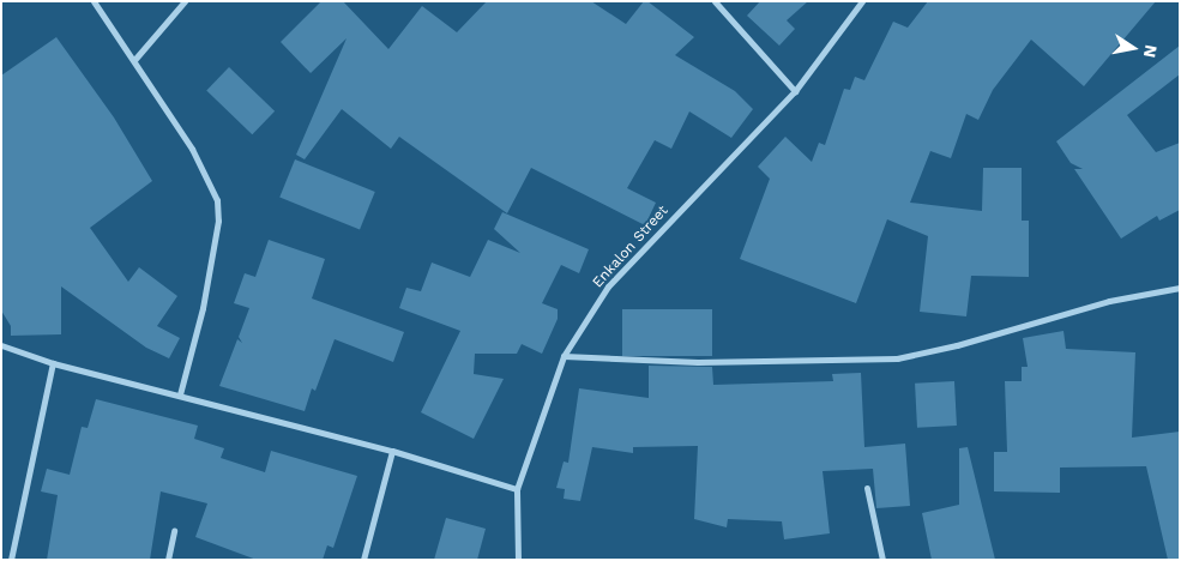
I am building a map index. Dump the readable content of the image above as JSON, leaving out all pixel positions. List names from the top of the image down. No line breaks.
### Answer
{"streets":{"street":["Enkalon Street"]},"north":"right"}
